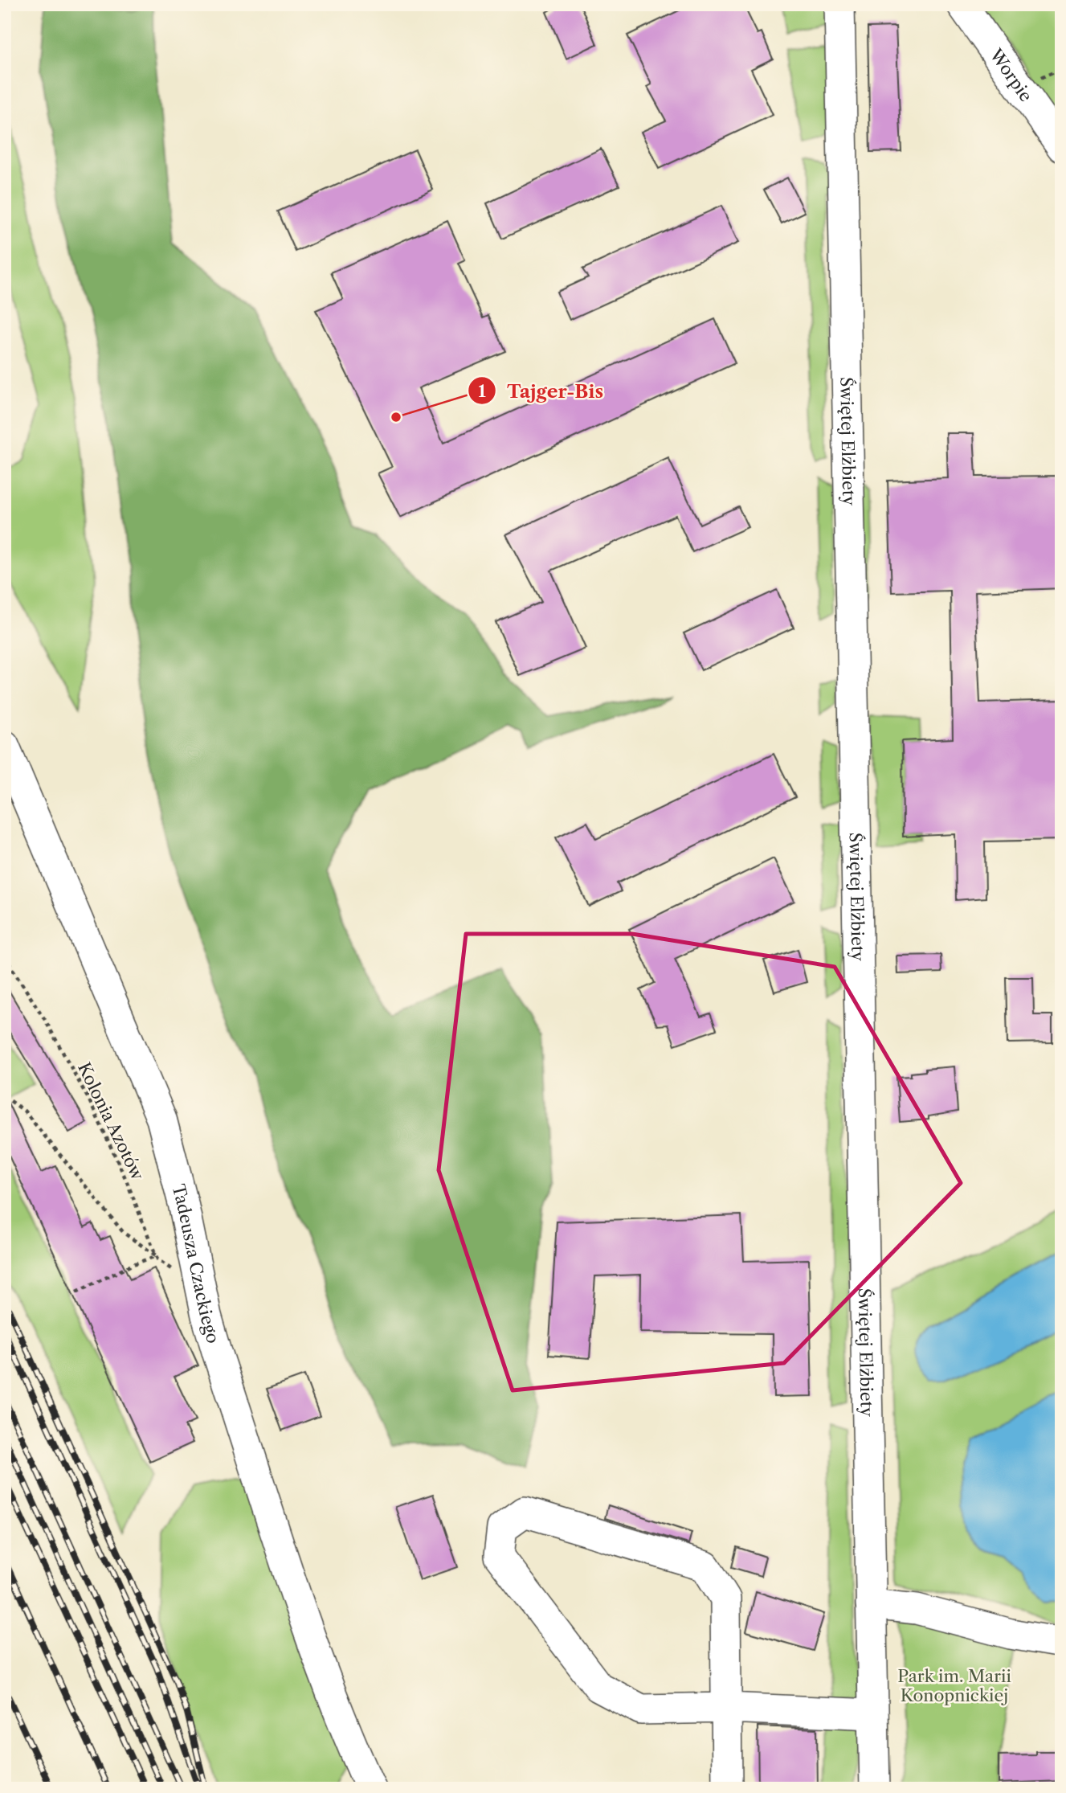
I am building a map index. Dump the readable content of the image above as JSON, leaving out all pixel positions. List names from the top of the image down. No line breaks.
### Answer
{"streets":{"street":["Worpie","Świętej Elżbiety","Tadeusza Czackiego"],"path":["Kolonia Azotów"]},"crossings":[["Kolonia Azotów","Tadeusza Czackiego"]],"parks":["Park im. Marii Konopnickiej"],"places":["Tajger-Bis"]}
